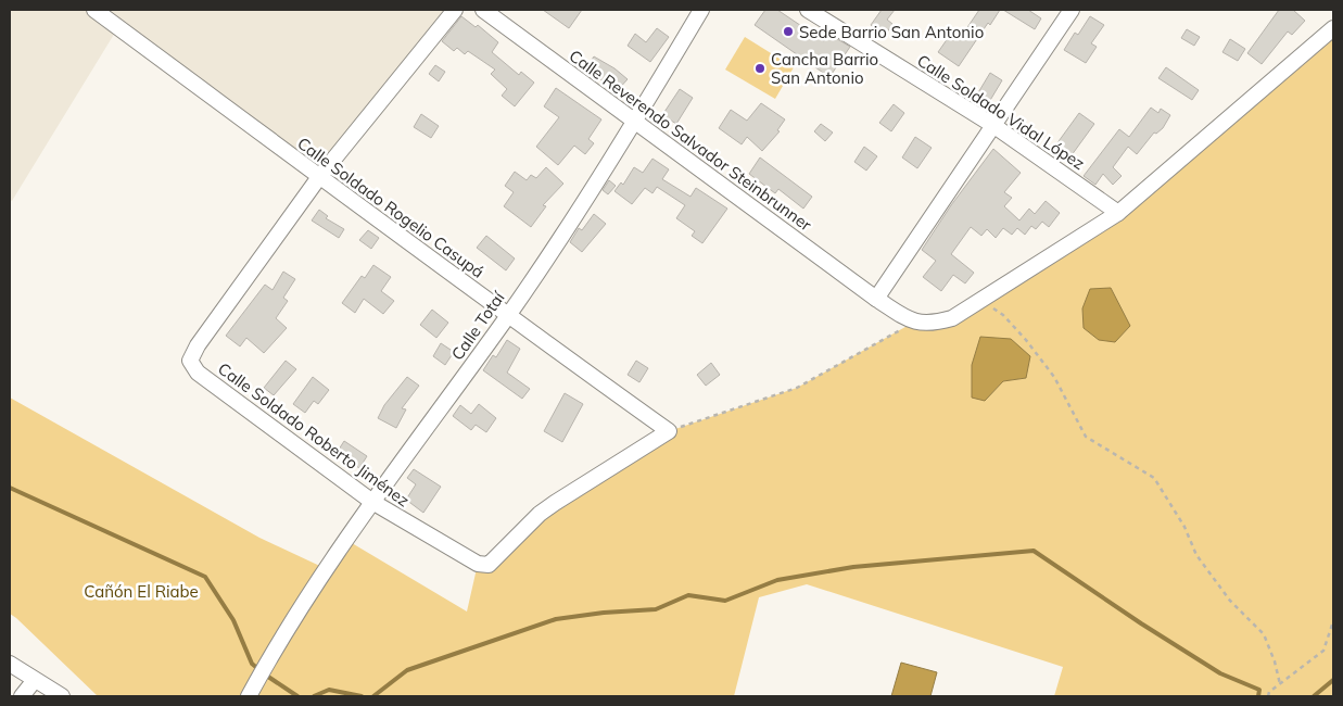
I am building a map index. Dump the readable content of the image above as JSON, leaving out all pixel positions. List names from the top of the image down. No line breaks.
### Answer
{"streets":{"street":["Calle Soldado Vidal López","Calle Reverendo Salvador Steinbrunner","Calle Soldado Rogelio Casupá","Calle Totaí","Calle Soldado Roberto Jiménez"]},"crossings":[["Calle Reverendo Salvador Steinbrunner","Calle Totaí"],["Calle Soldado Rogelio Casupá","Calle Totaí"],["Calle Soldado Rogelio Casupá","Calle Soldado Roberto Jiménez"],["Calle Totaí","Calle Soldado Roberto Jiménez"]],"parks":["Cañón El Riabe"],"places":["Sede Barrio San Antonio","Cancha Barrio San Antonio"]}
